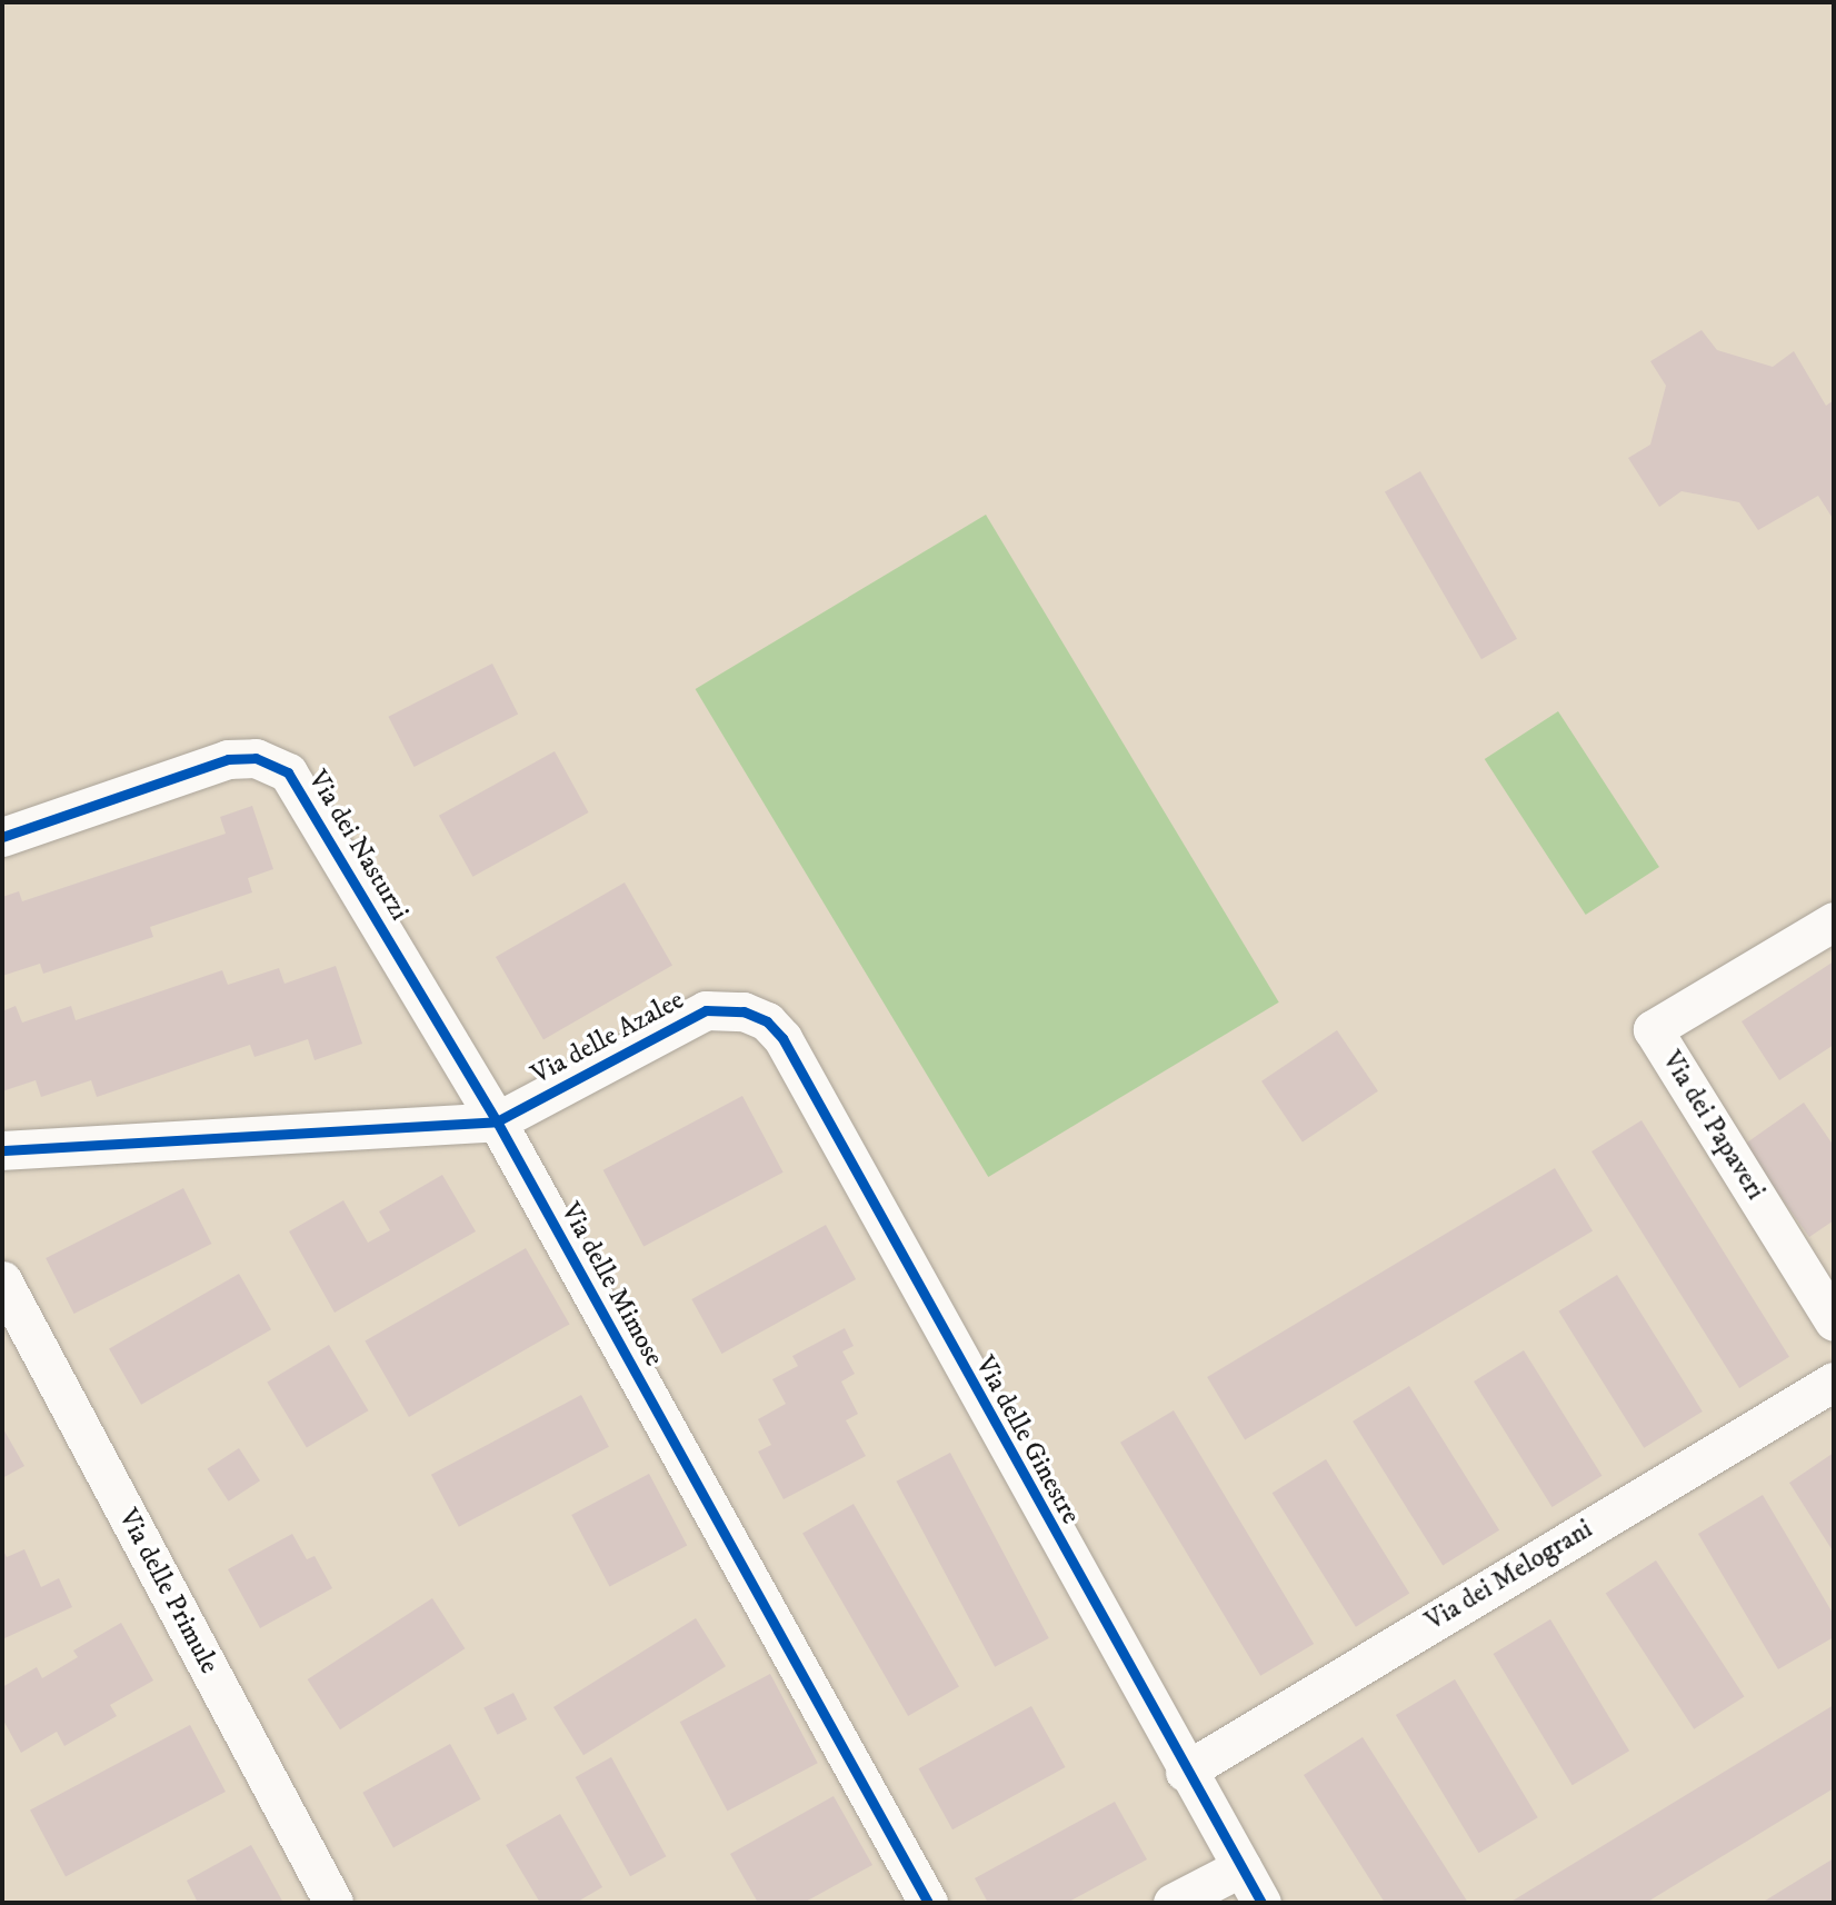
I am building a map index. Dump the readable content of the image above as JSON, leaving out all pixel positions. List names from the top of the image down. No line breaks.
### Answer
{"streets":{"street":["Via dei Nasturzi","Via delle Azalee","Via dei Papaveri","Via delle Mimose","Via delle Ginestre","Via dei Melograni","Via delle Primule"]},"crossings":[["Via dei Nasturzi","Via delle Azalee"],["Via dei Nasturzi","Via delle Mimose"],["Via delle Azalee","Via delle Mimose"],["Via delle Azalee","Via delle Ginestre"],["Via delle Ginestre","Via dei Melograni"]]}
